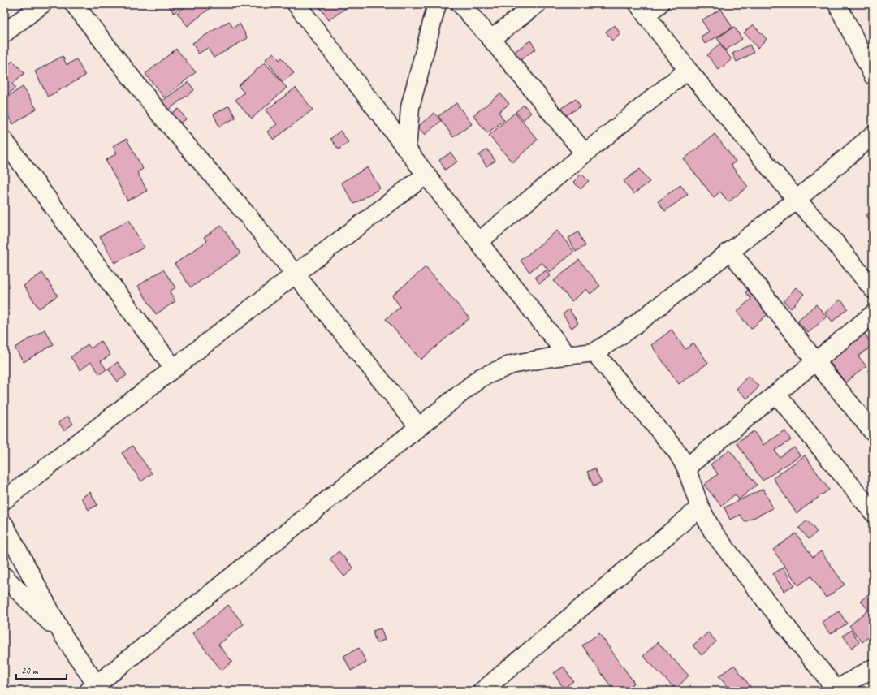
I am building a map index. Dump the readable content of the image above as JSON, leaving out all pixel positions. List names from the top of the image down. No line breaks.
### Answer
{"scale_bar":"20 m"}
